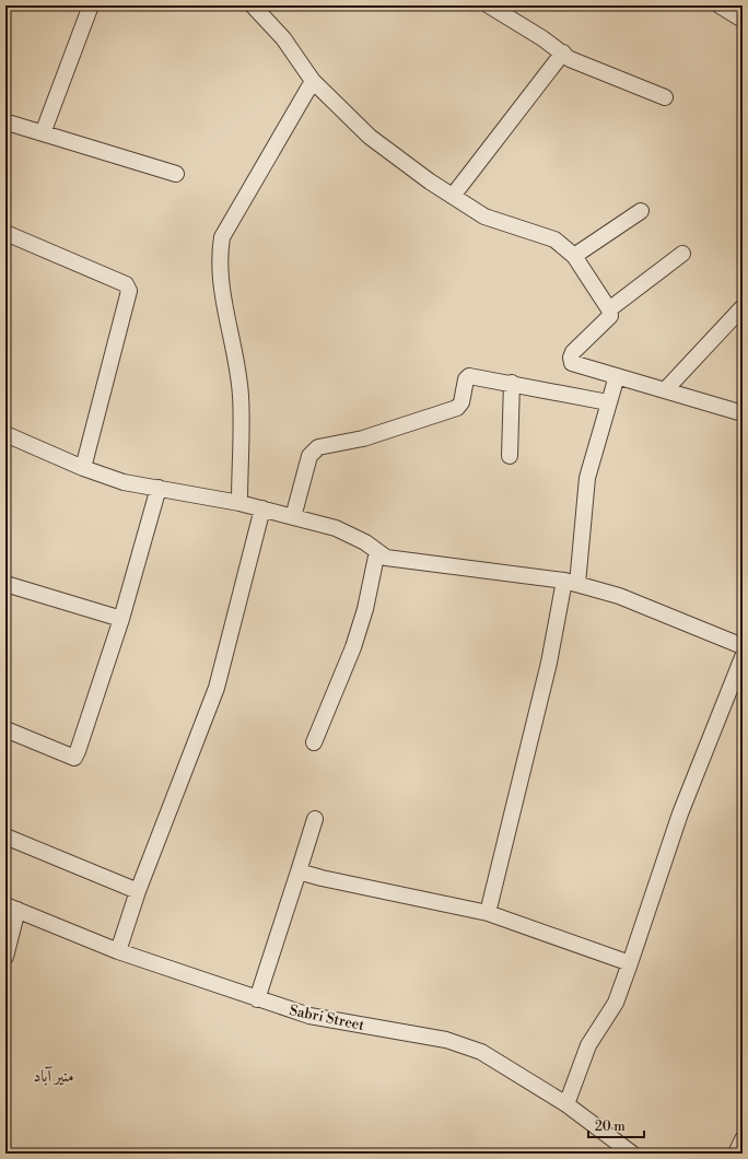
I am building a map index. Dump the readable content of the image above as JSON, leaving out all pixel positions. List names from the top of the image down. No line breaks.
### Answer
{"streets":{"street":["Sabri Street"]},"districts":["منیر آباد"],"scale_bar":"20 m"}
